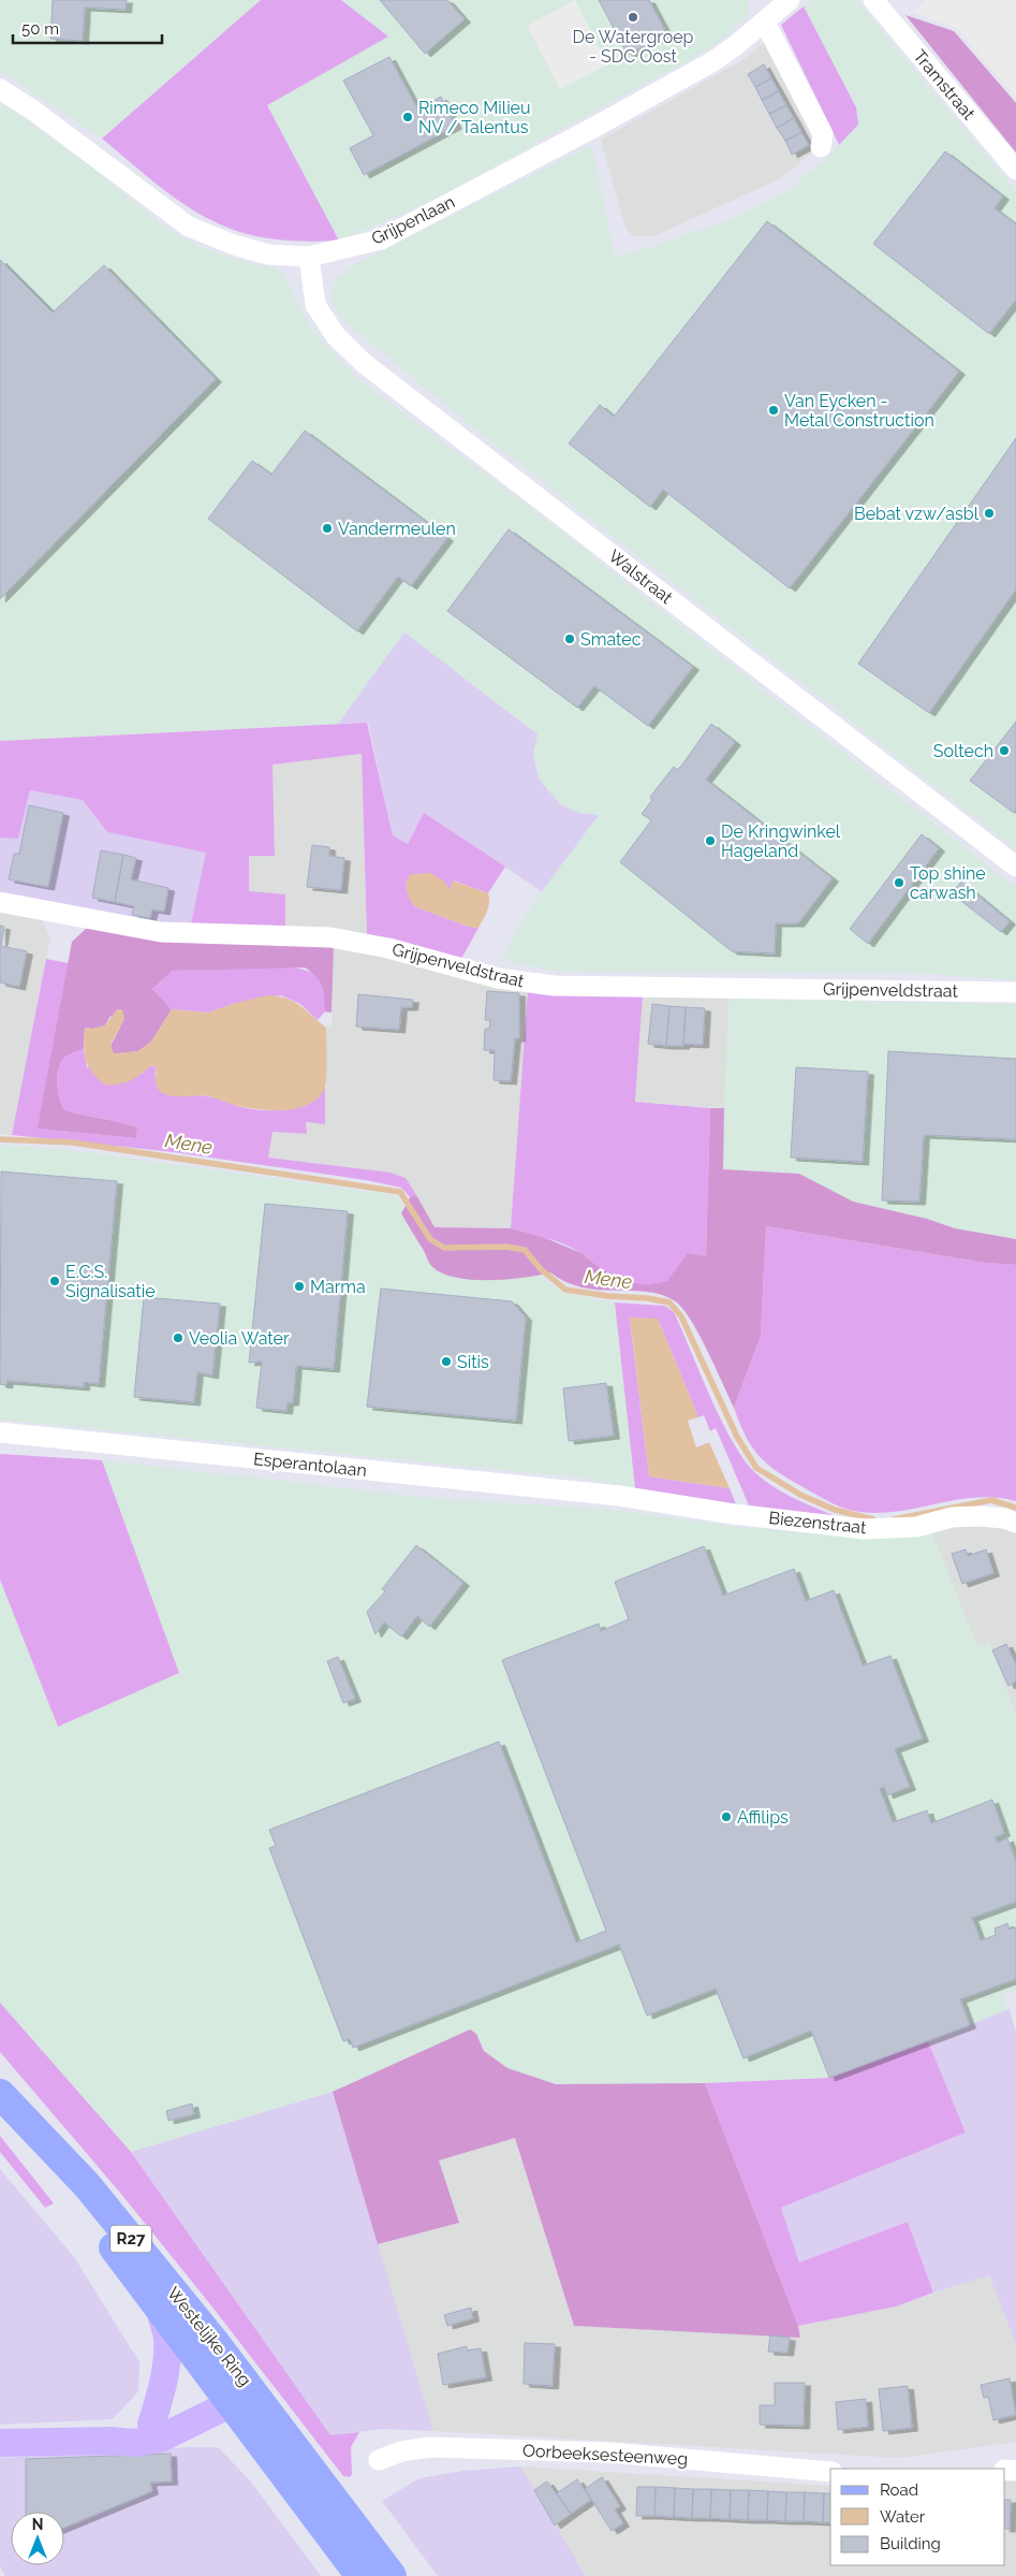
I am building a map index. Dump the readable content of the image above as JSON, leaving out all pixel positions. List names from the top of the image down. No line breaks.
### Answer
{"streets":{"main road":["R27","Westelijke Ring"],"street":["Tramstraat","Grijpenlaan","Walstraat","Grijpenveldstraat","Esperantolaan","Biezenstraat","Oorbeeksesteenweg"]},"crossings":[["Grijpenlaan","Walstraat"],["Esperantolaan","Biezenstraat"]],"water":["Mene"],"places":["De Watergroep - SDC Oost","Rimeco Milieu NV / Talentus","Van Eycken - Metal Construction","Bebat vzw/asbl","Vandermeulen","Smatec","Soltech","De Kringwinkel Hageland","Top shine carwash","E.C.S. Signalisatie","Marma","Veolia Water","Sitis","Affilips"],"legend":["Road","Water","Building"],"scale_bar":"50 m","north":"top"}
